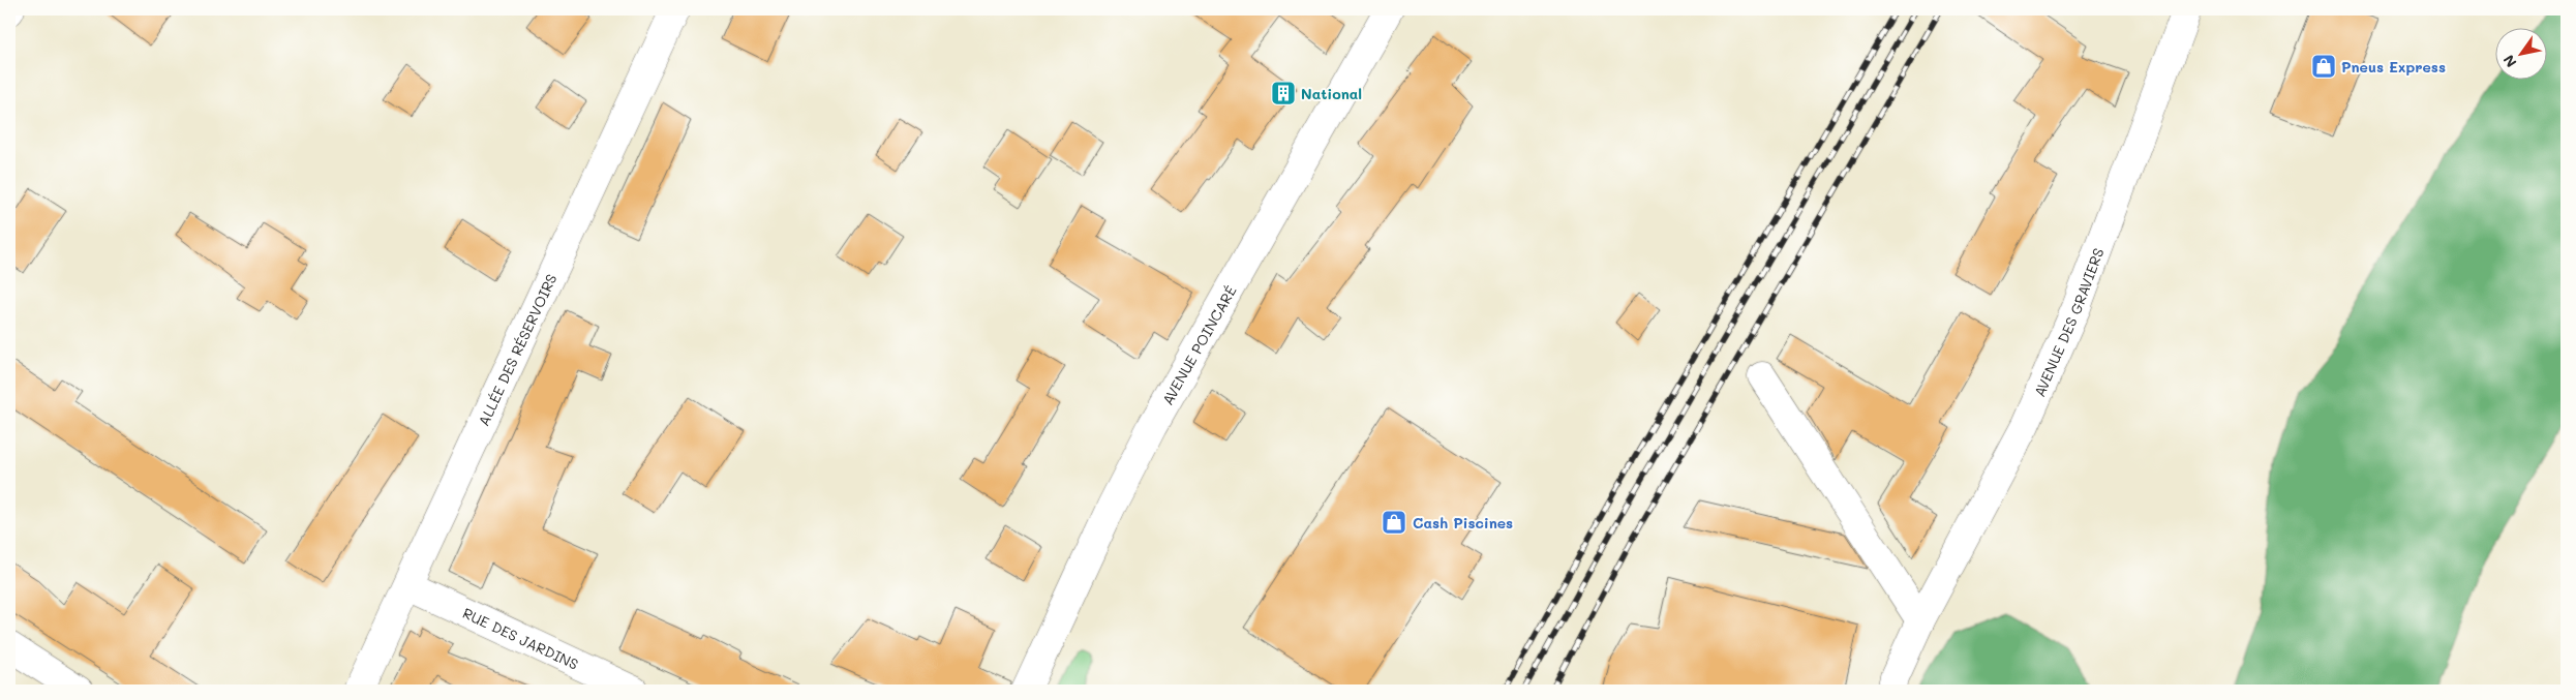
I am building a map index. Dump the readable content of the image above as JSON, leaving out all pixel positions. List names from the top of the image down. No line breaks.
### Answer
{"streets":{"street":["AVENUE DES GRAVIERS","AVENUE POINCARÉ","ALLÉE DES RÉSERVOIRS","RUE DES JARDINS"]},"crossings":[["ALLÉE DES RÉSERVOIRS","RUE DES JARDINS"]],"places":{"shop":["Pneus Express","Cash Piscines"],"building":["National"]},"north":"bottom left"}
